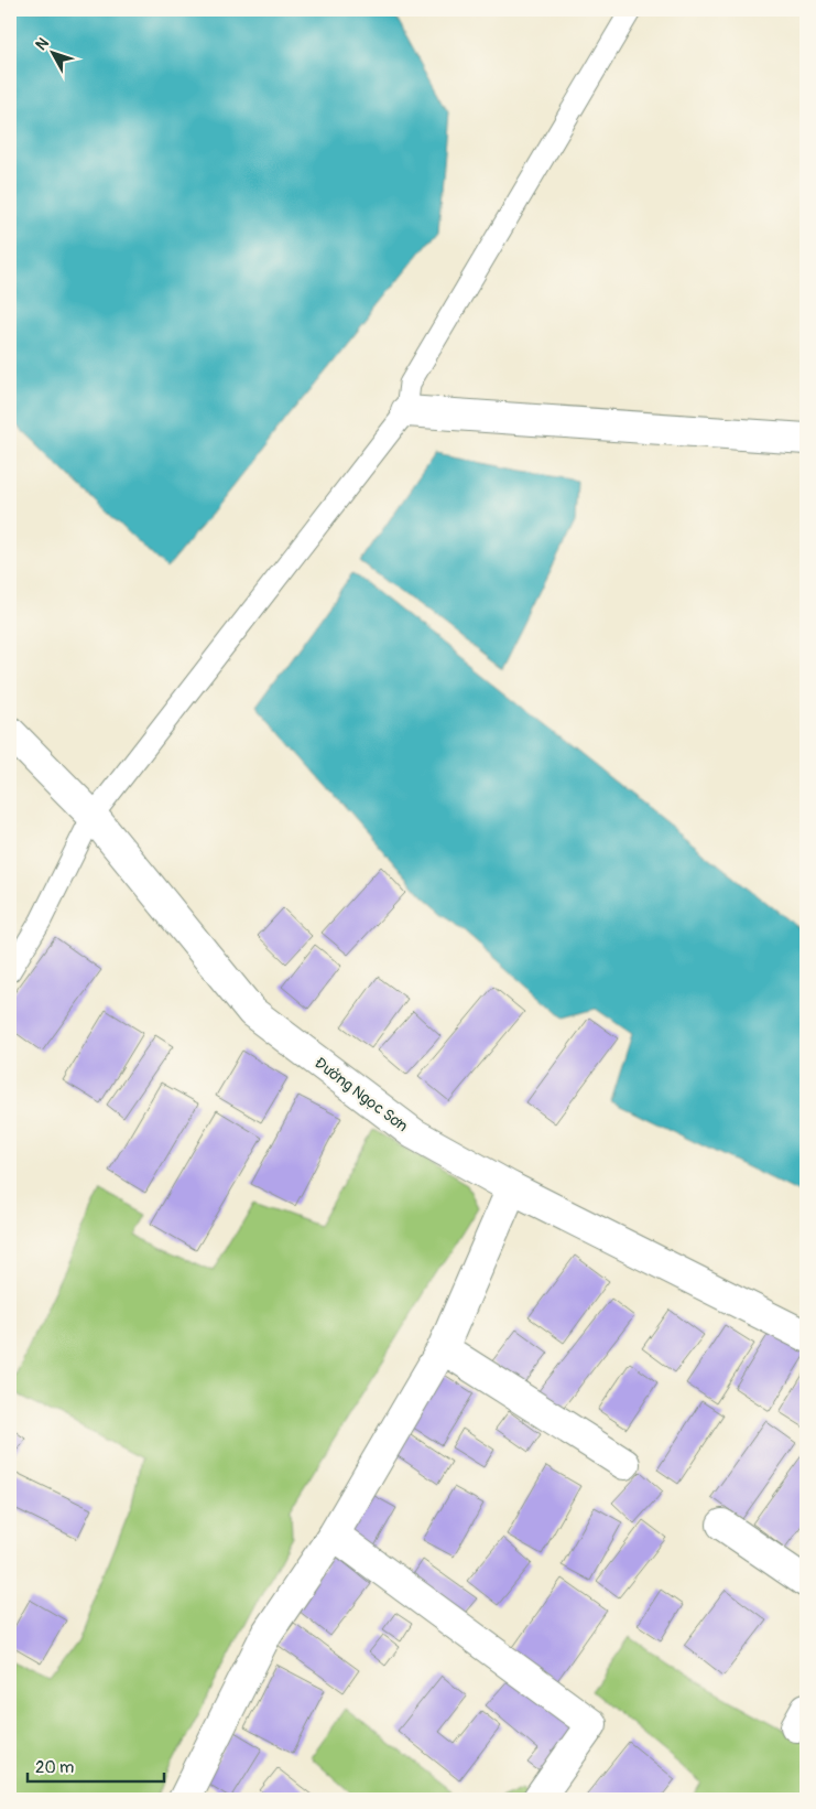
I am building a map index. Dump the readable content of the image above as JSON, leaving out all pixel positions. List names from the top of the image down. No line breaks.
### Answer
{"streets":{"street":["Đường Ngọc Sơn"]},"scale_bar":"20 m","north":"top left"}
